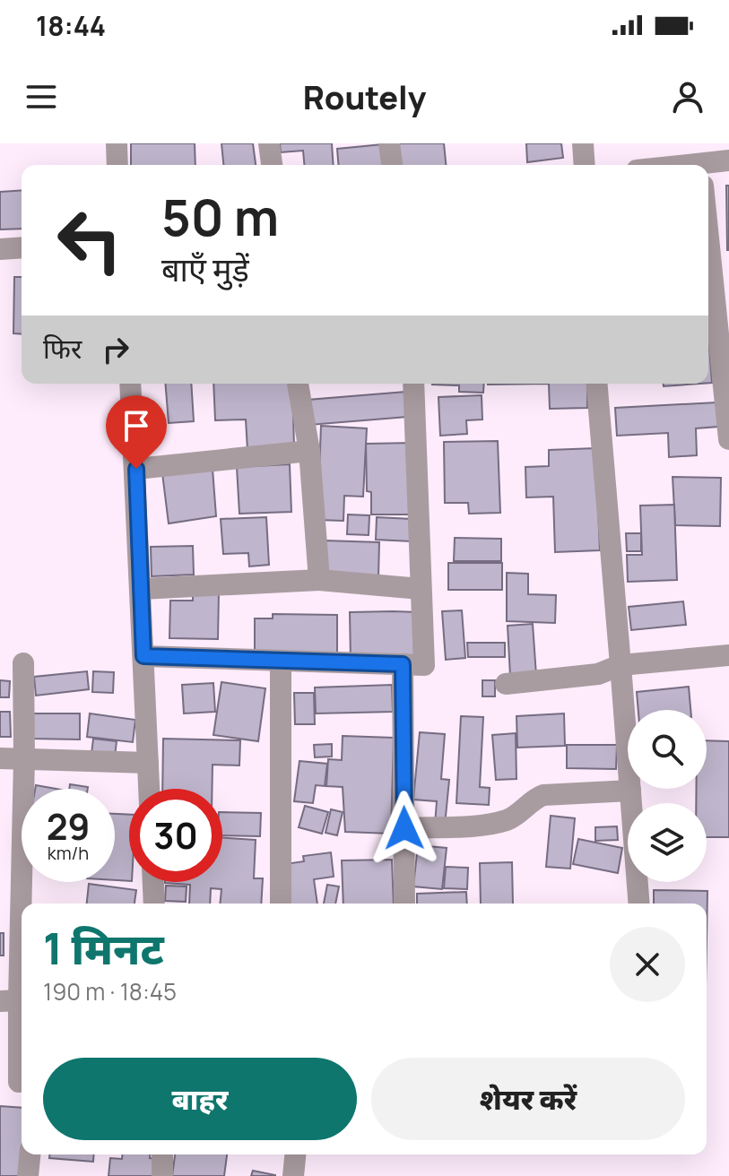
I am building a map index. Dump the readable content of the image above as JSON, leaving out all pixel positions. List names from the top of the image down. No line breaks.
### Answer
{"page":{"status":"18:44","header":"Routely","turn":["50 m","बाएँ मुड़ें"],"then":"फिर","speed":"29 km/h","limit":"30","heading":["1 मिनट","190 m · 18:45"],"buttons":["बाहर","शेयर करें"]}}
